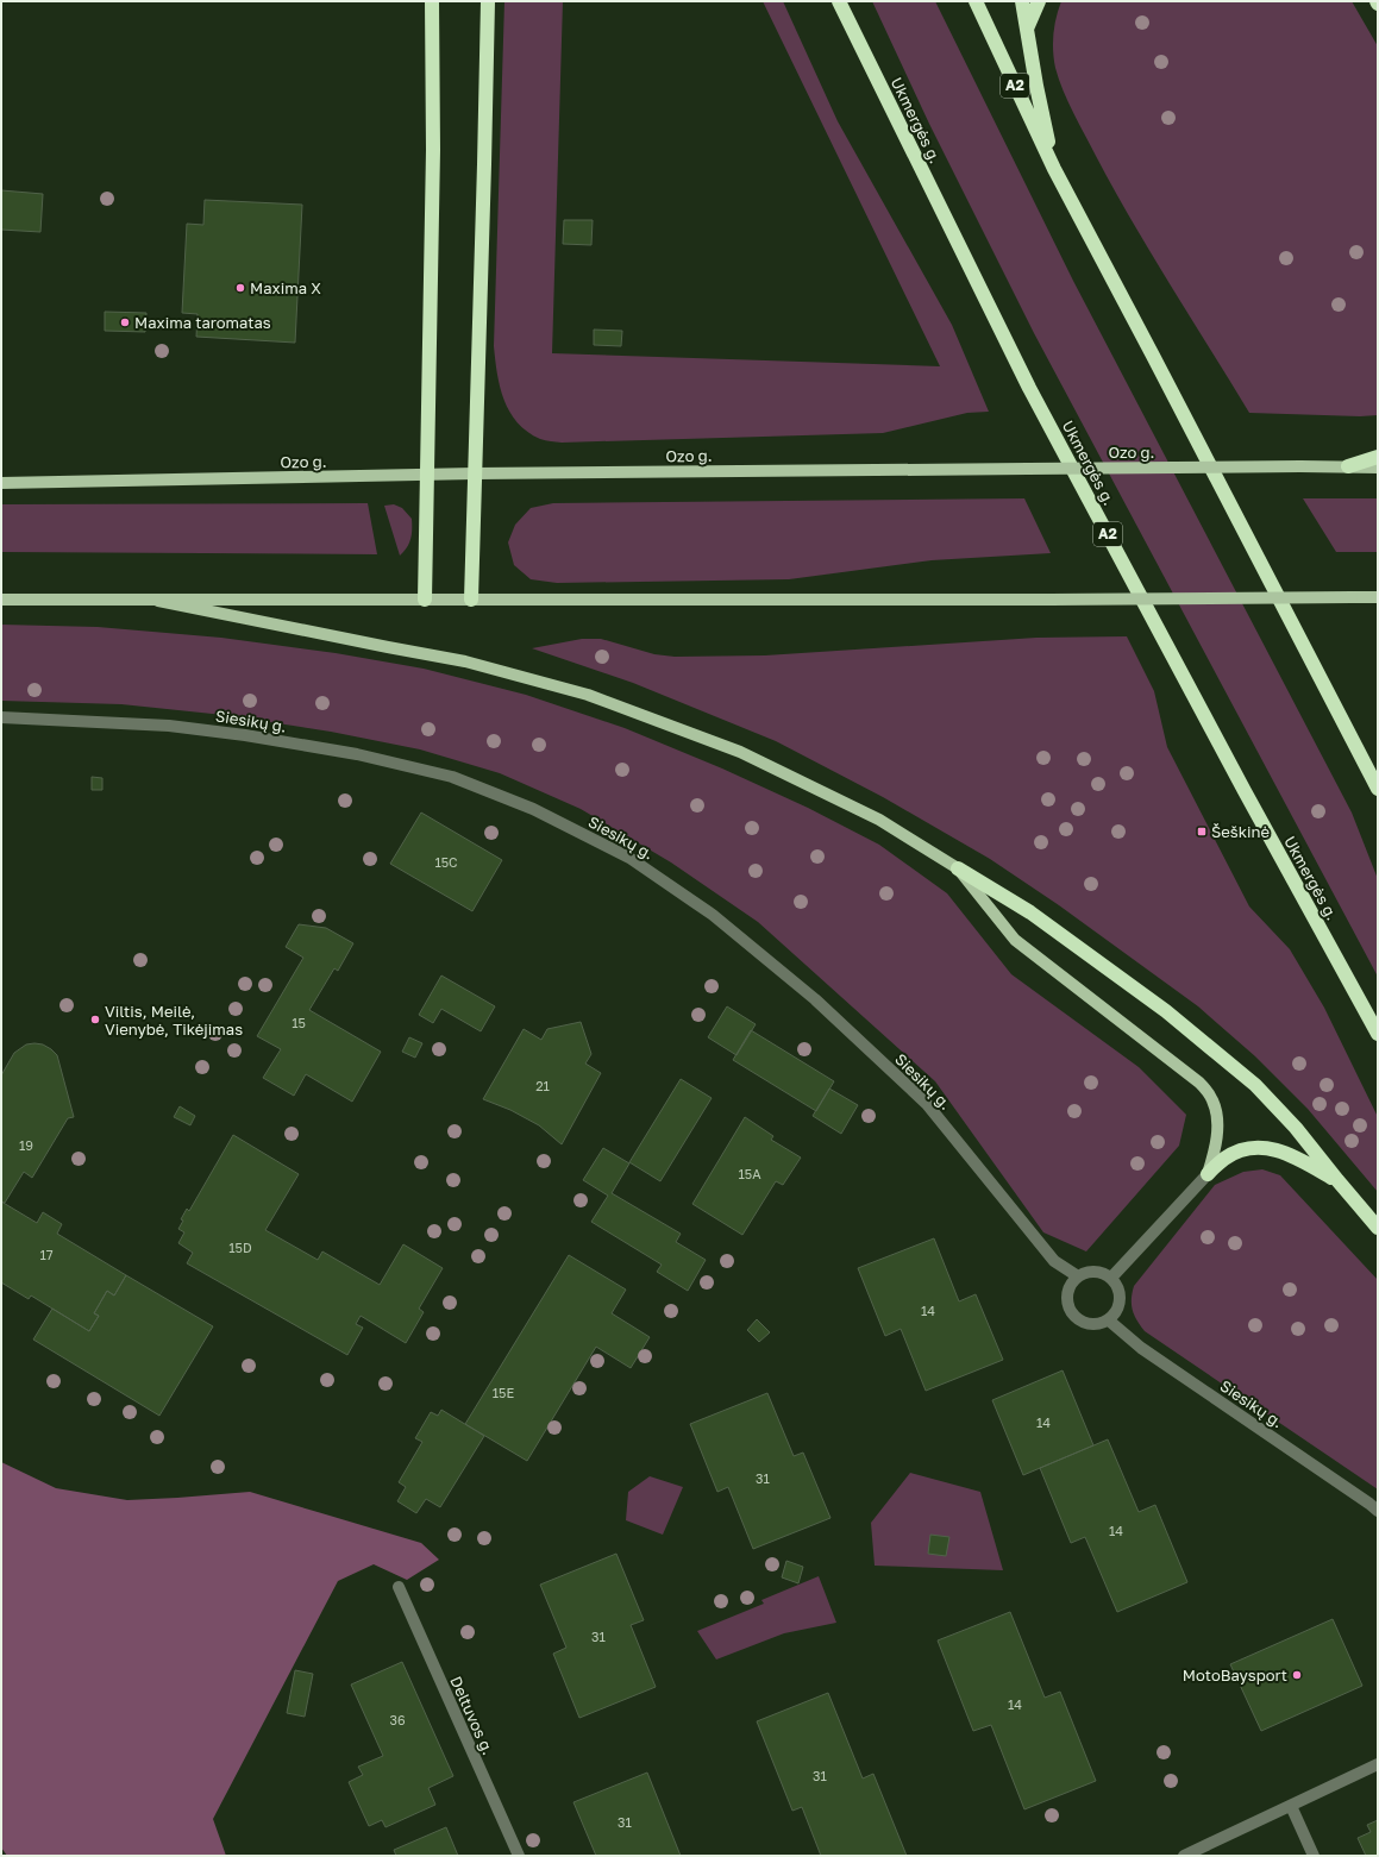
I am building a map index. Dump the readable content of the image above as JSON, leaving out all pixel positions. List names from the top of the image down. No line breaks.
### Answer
{"streets":{"highway":["A2","Ukmergės g."],"main road":["Ozo g."],"street":["Siesikų g.","Deltuvos g."]},"places":{"other":["Maxima X","Maxima taromatas","Viltis, Meilė, Vienybė, Tikėjimas","MotoBaysport"],"transit":["Šeškinė"]},"house_numbers":["15C","15","21","19","15A","15D","17","14","15E","14","31","14","31","14","36","31","31"]}
